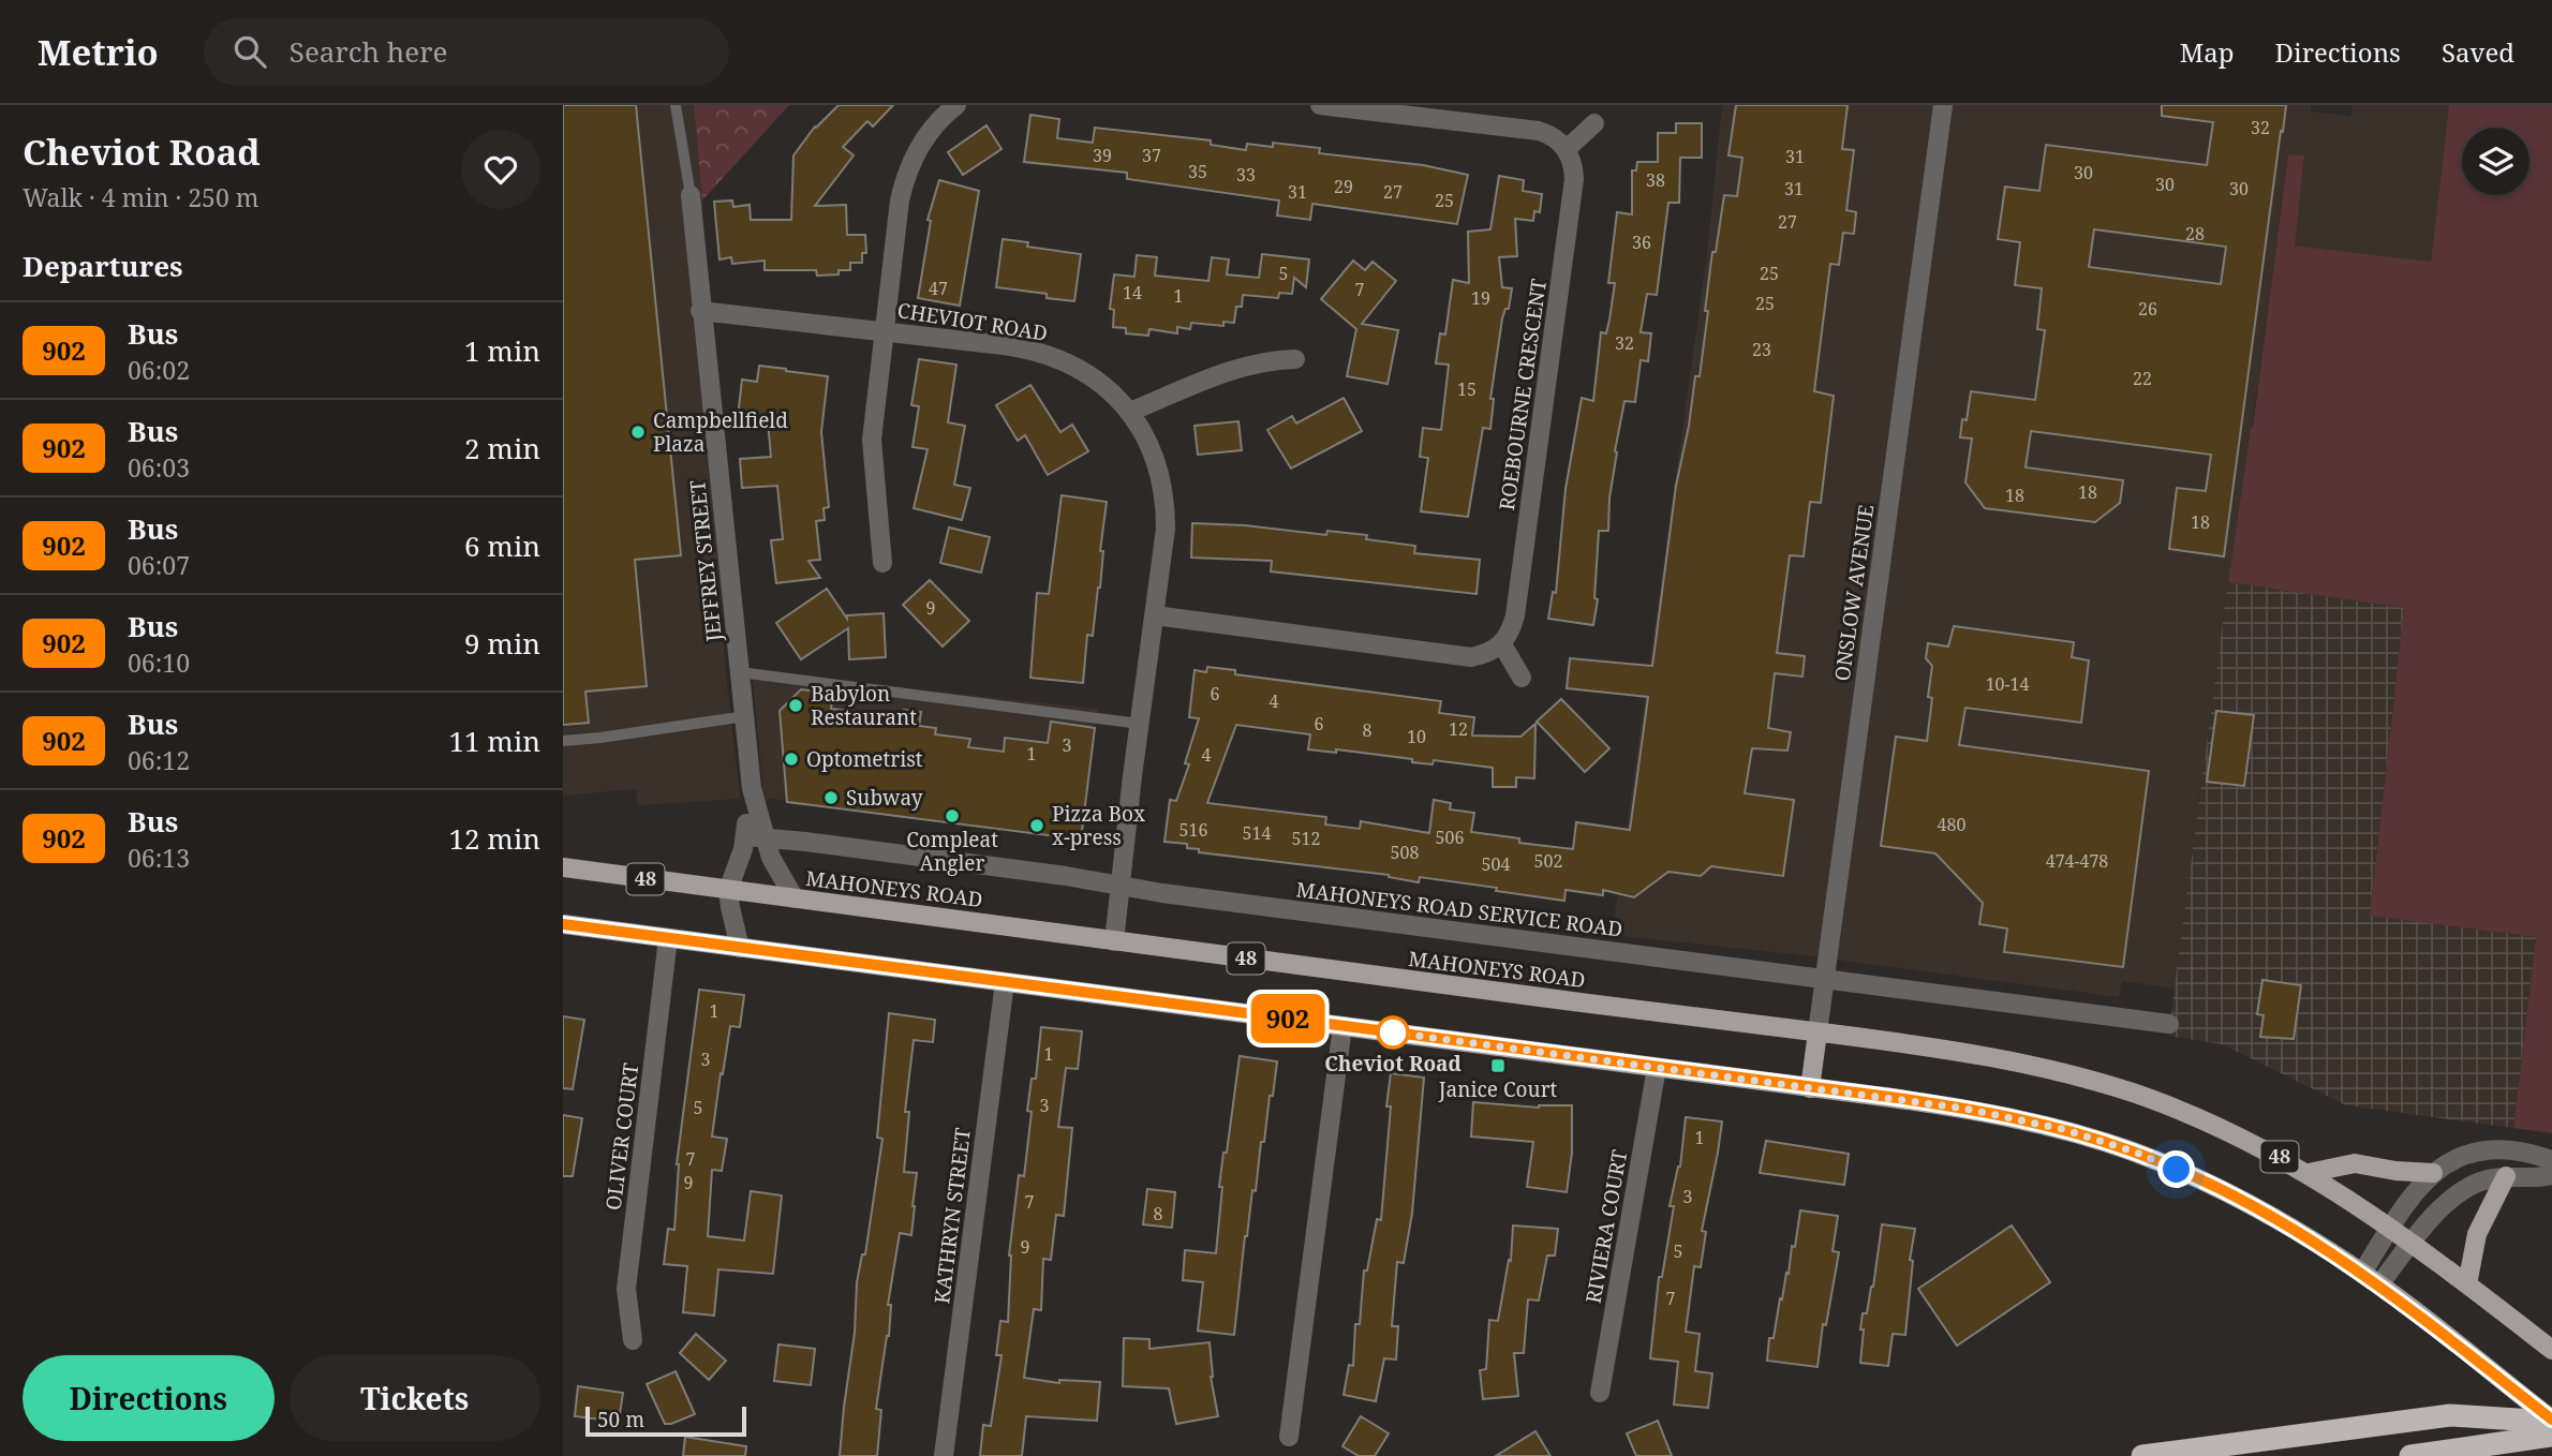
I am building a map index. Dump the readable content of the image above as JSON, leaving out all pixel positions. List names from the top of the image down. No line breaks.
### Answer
{"streets":{"main road":["ONSLOW AVENUE","48","MAHONEYS ROAD"],"street":["CHEVIOT ROAD","ROEBOURNE CRESCENT","JEFFREY STREET","MAHONEYS ROAD SERVICE ROAD","OLIVER COURT","KATHRYN STREET","RIVIERA COURT"]},"crossings":[["CHEVIOT ROAD","JEFFREY STREET"],["CHEVIOT ROAD","MAHONEYS ROAD"],["CHEVIOT ROAD","MAHONEYS ROAD SERVICE ROAD"],["JEFFREY STREET","MAHONEYS ROAD"],["JEFFREY STREET","MAHONEYS ROAD SERVICE ROAD"],["ONSLOW AVENUE","MAHONEYS ROAD"],["ONSLOW AVENUE","MAHONEYS ROAD SERVICE ROAD"]],"places":{"other":["Campbellfield Plaza","Babylon Restaurant","Optometrist","Subway","Compleat Angler","Pizza Box x-press","Cheviot Road"],"transit":["Janice Court"]},"lines":["bus line 902"],"house_numbers":["32","39","37","31","35","30","33","38","30","29","31","30","31","27","25","27","28","36","5","25","47","7","14","1","19","25","26","32","23","22","15","18","18","18","9","10-14","6","4","6","12","8","10","3","1","4","480","516","514","506","512","508","502","474-478","504","1","1","3","3","5","1","7","9","3","7","8","9","5","7"],"scale_bar":"50 m","page":{"header":"Metrio","search":"Search here","nav":["Map","Directions","Saved"],"heading":[["Cheviot Road","Walk · 4 min · 250 m"],"Departures"],"on_map":"902","list":[{"mark":"902","name":"Bus","note":"06:02","value":"1 min"},{"mark":"902","name":"Bus","note":"06:03","value":"2 min"},{"mark":"902","name":"Bus","note":"06:07","value":"6 min"},{"mark":"902","name":"Bus","note":"06:10","value":"9 min"},{"mark":"902","name":"Bus","note":"06:12","value":"11 min"},{"mark":"902","name":"Bus","note":"06:13","value":"12 min"}],"buttons":["Directions","Tickets"],"scale":"50 m"}}
